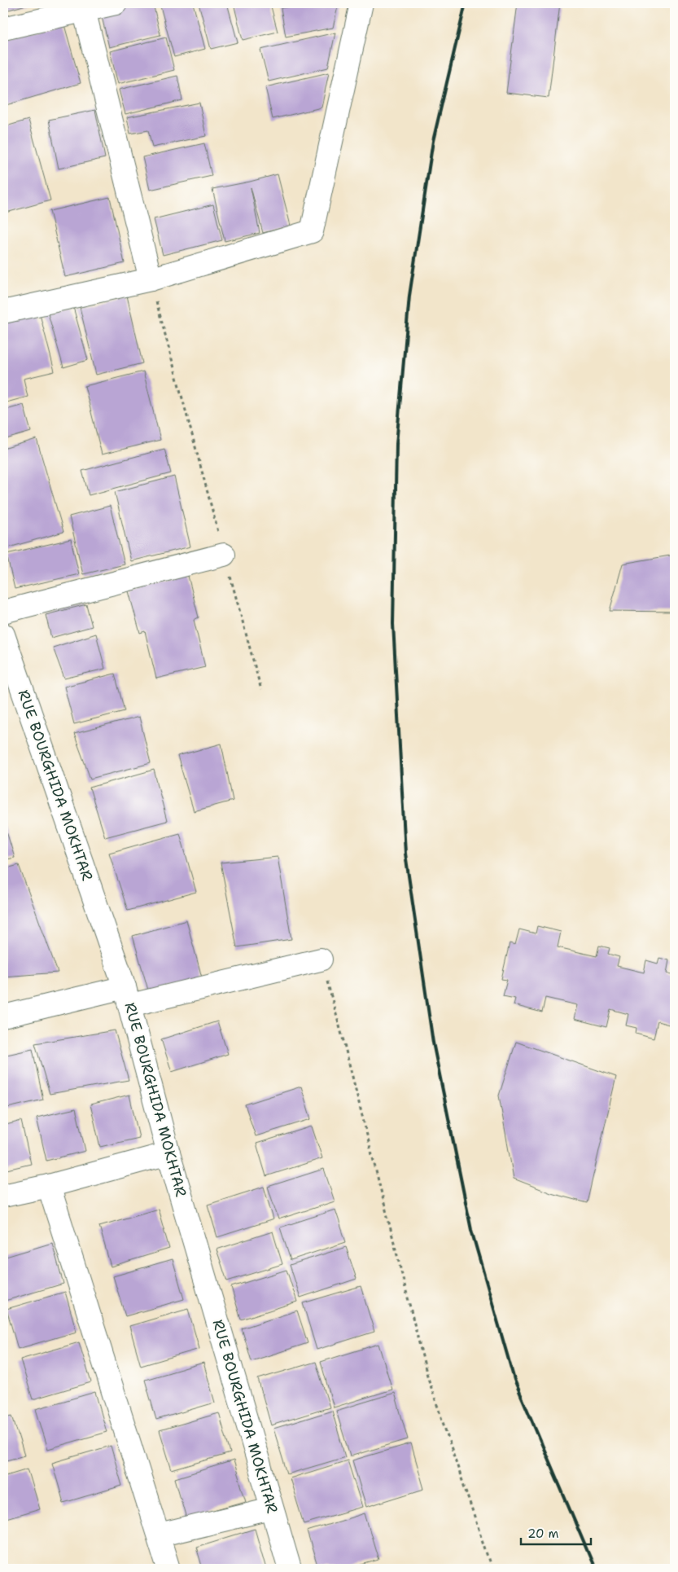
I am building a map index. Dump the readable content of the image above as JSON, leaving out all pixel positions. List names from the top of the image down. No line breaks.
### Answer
{"streets":{"street":["RUE BOURGHIDA MOKHTAR"]},"scale_bar":"20 m"}
